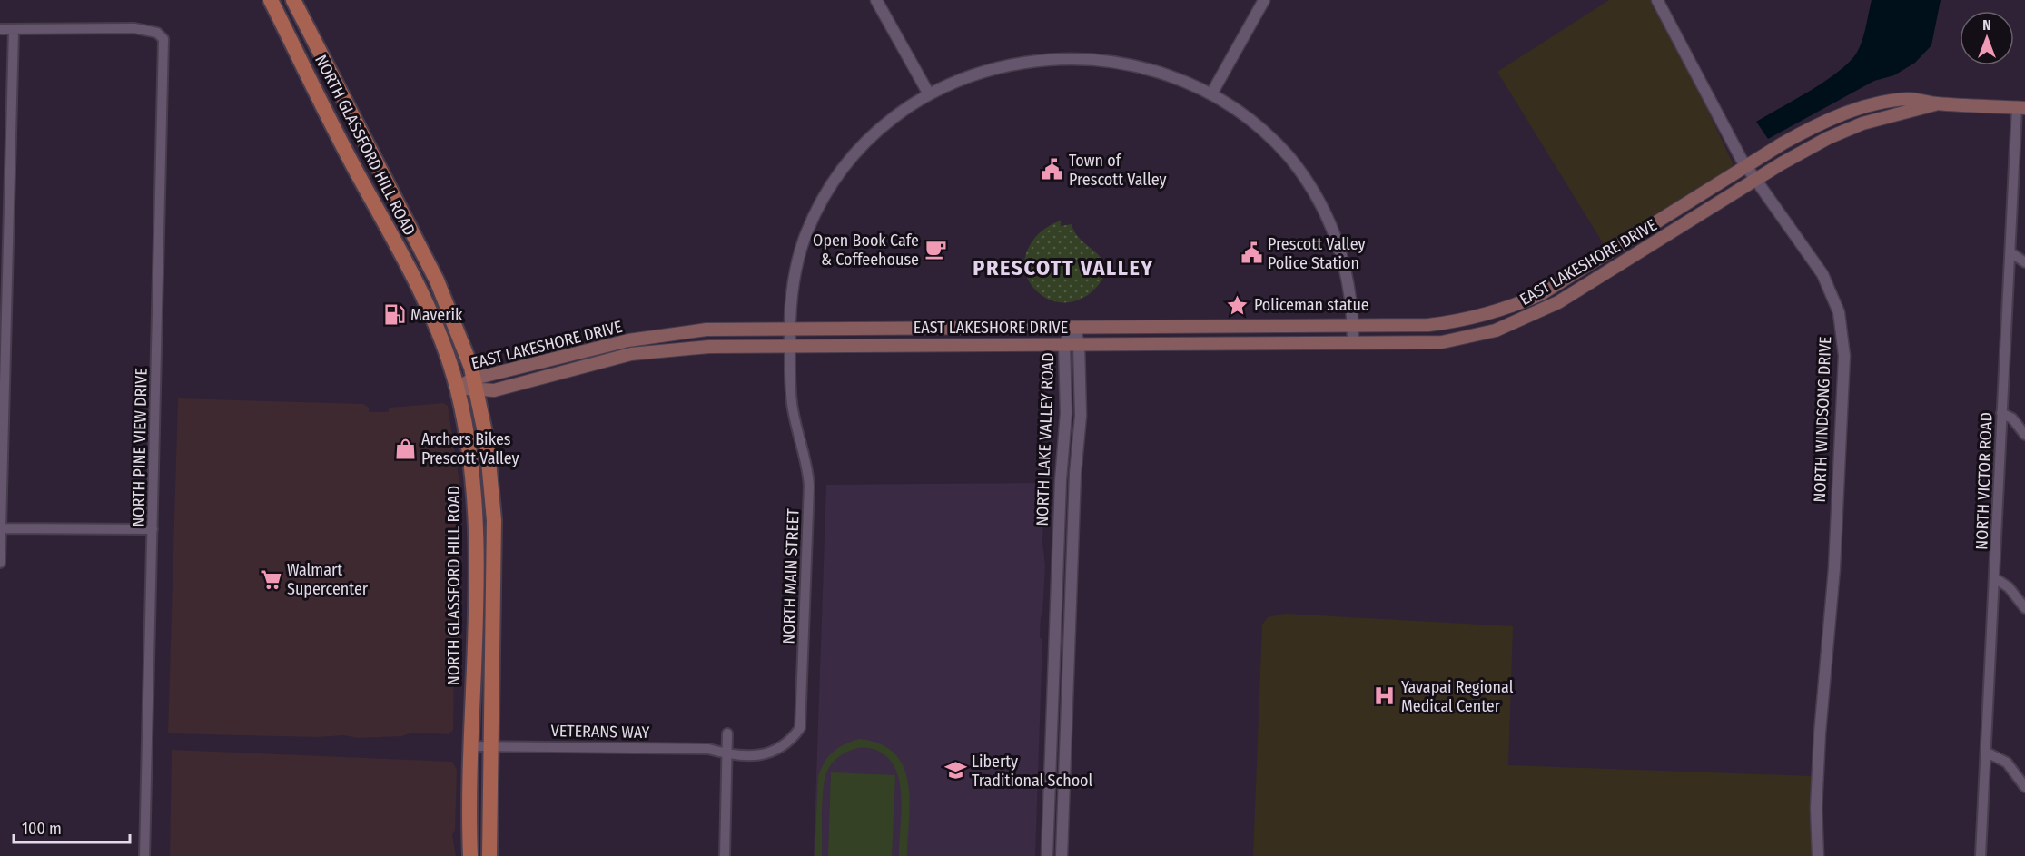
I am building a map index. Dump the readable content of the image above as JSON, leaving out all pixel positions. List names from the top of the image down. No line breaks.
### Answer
{"streets":{"main road":["NORTH GLASSFORD HILL ROAD","EAST LAKESHORE DRIVE"],"street":["NORTH WINDSONG DRIVE","NORTH LAKE VALLEY ROAD","NORTH PINE VIEW DRIVE","NORTH VICTOR ROAD","NORTH MAIN STREET","VETERANS WAY"]},"crossings":[["NORTH GLASSFORD HILL ROAD","EAST LAKESHORE DRIVE"],["NORTH GLASSFORD HILL ROAD","VETERANS WAY"],["EAST LAKESHORE DRIVE","NORTH WINDSONG DRIVE"],["EAST LAKESHORE DRIVE","NORTH LAKE VALLEY ROAD"],["EAST LAKESHORE DRIVE","NORTH VICTOR ROAD"],["EAST LAKESHORE DRIVE","NORTH MAIN STREET"],["NORTH MAIN STREET","VETERANS WAY"]],"districts":["PRESCOTT VALLEY"],"places":{"public building":["Town of Prescott Valley","Prescott Valley Police Station"],"cafe":["Open Book Cafe & Coffeehouse"],"place":["Policeman statue"],"fuel station":["Maverik"],"shop":["Archers Bikes Prescott Valley"],"supermarket":["Walmart Supercenter"],"hospital":["Yavapai Regional Medical Center"],"school or university":["Liberty Traditional School"]},"scale_bar":"100 m","north":"top"}
